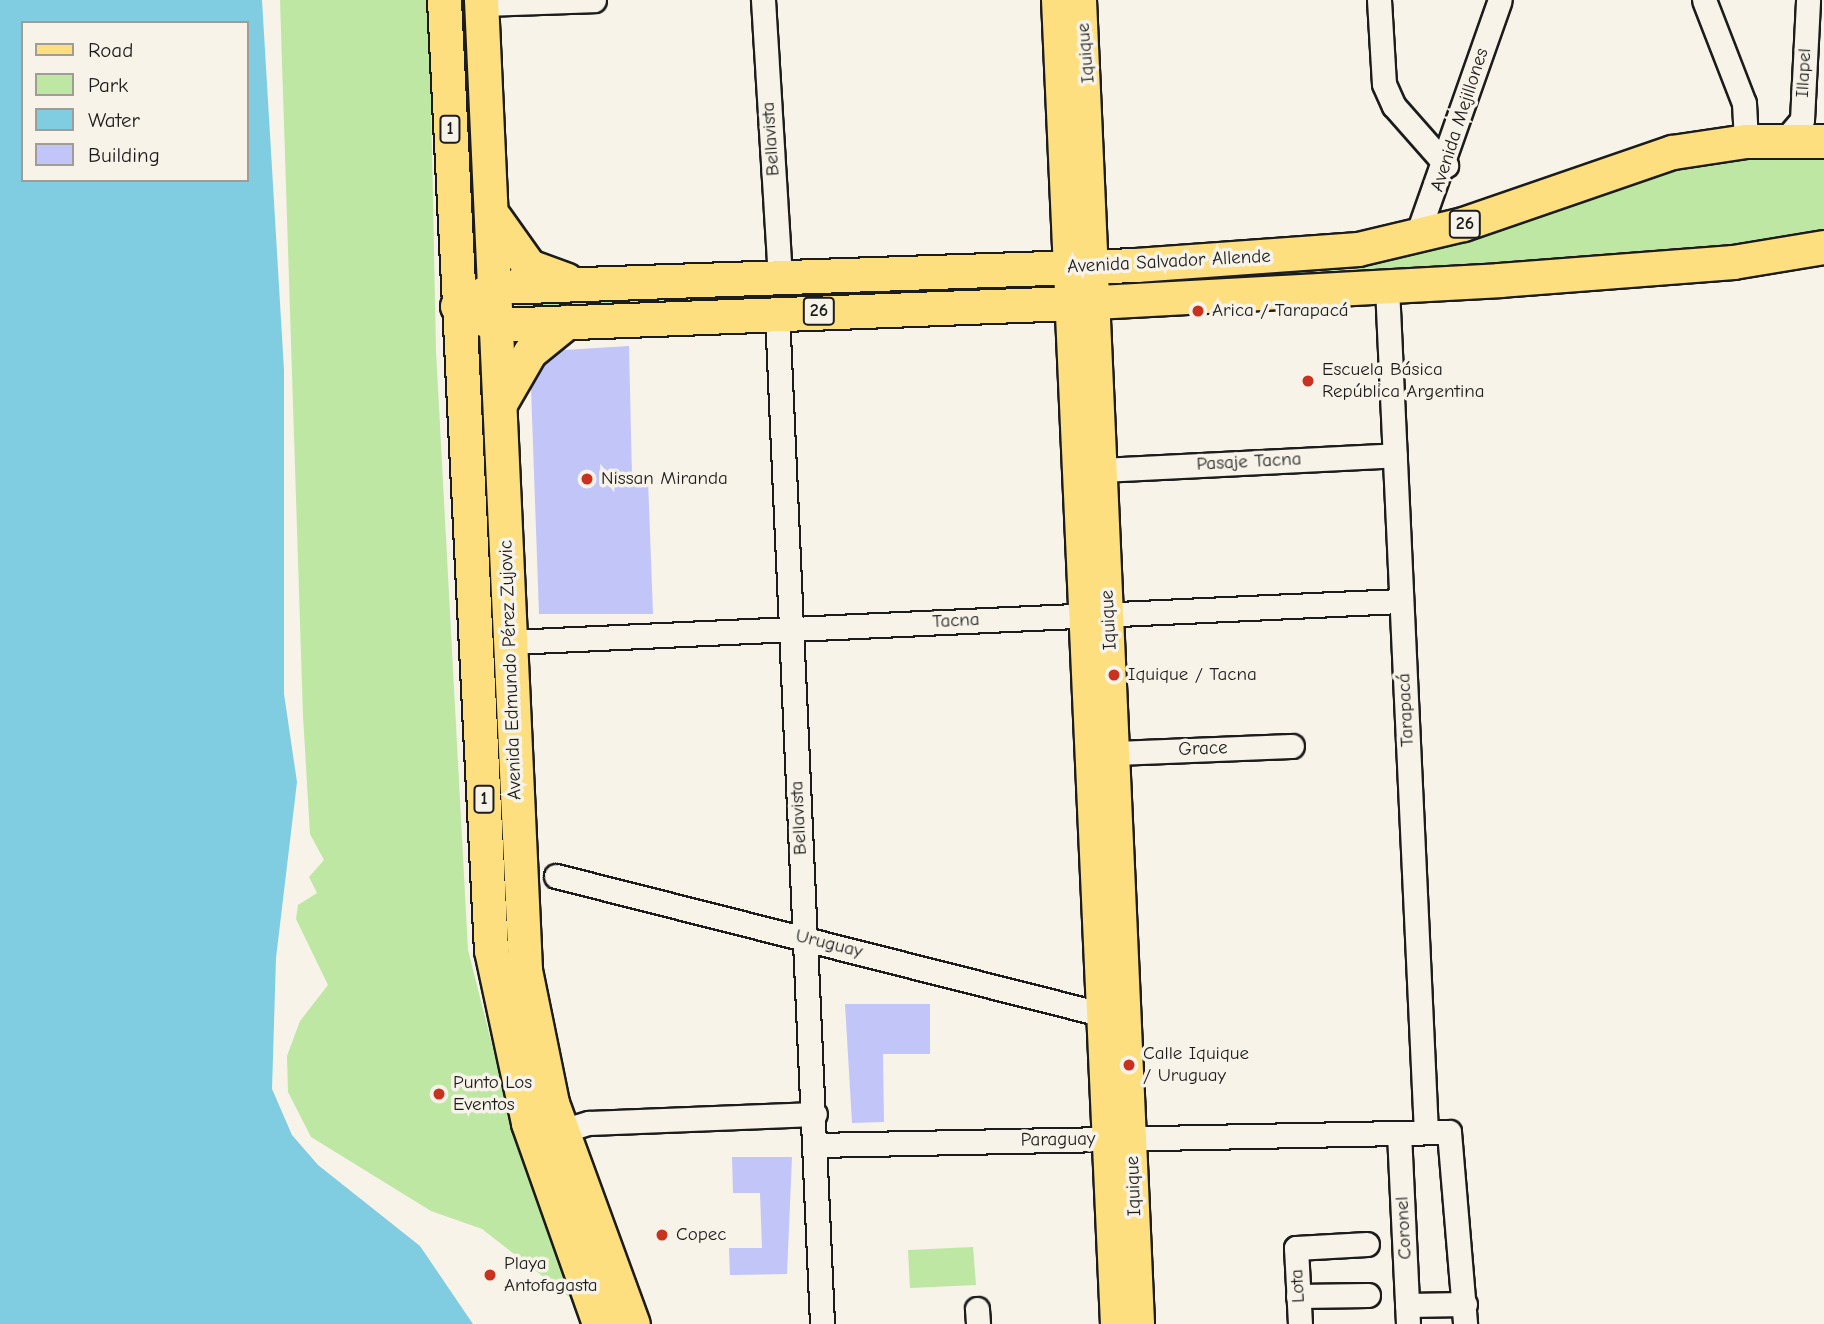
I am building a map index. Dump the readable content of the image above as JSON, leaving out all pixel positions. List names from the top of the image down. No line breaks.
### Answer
{"streets":{"highway":["1","26","Avenida Salvador Allende","Avenida Edmundo Pérez Zujovic"],"main road":["Iquique"],"street":["Illapel","Avenida Mejillones","Bellavista","Pasaje Tacna","Tacna","Tarapacá","Grace","Uruguay","Paraguay","Coronel","Lota"]},"crossings":[["Iquique","Avenida Salvador Allende"],["Iquique","Pasaje Tacna"],["Iquique","Tacna"],["Iquique","Grace"],["Iquique","Uruguay"],["Iquique","Paraguay"],["Illapel","Avenida Salvador Allende"],["Avenida Mejillones","Avenida Salvador Allende"],["Bellavista","Avenida Salvador Allende"],["Bellavista","Tacna"],["Bellavista","Uruguay"],["Bellavista","Paraguay"],["Avenida Salvador Allende","Avenida Edmundo Pérez Zujovic"],["Avenida Salvador Allende","Tarapacá"],["Pasaje Tacna","Tarapacá"],["Tacna","Avenida Edmundo Pérez Zujovic"],["Tacna","Tarapacá"],["Tarapacá","Paraguay"],["Paraguay","Coronel"]],"places":["Arica / Tarapacá","Escuela Básica República Argentina","Nissan Miranda","Iquique / Tacna","Calle Iquique / Uruguay","Punto Los Eventos","Copec","Playa Antofagasta"],"legend":["Road","Park","Water","Building"]}
